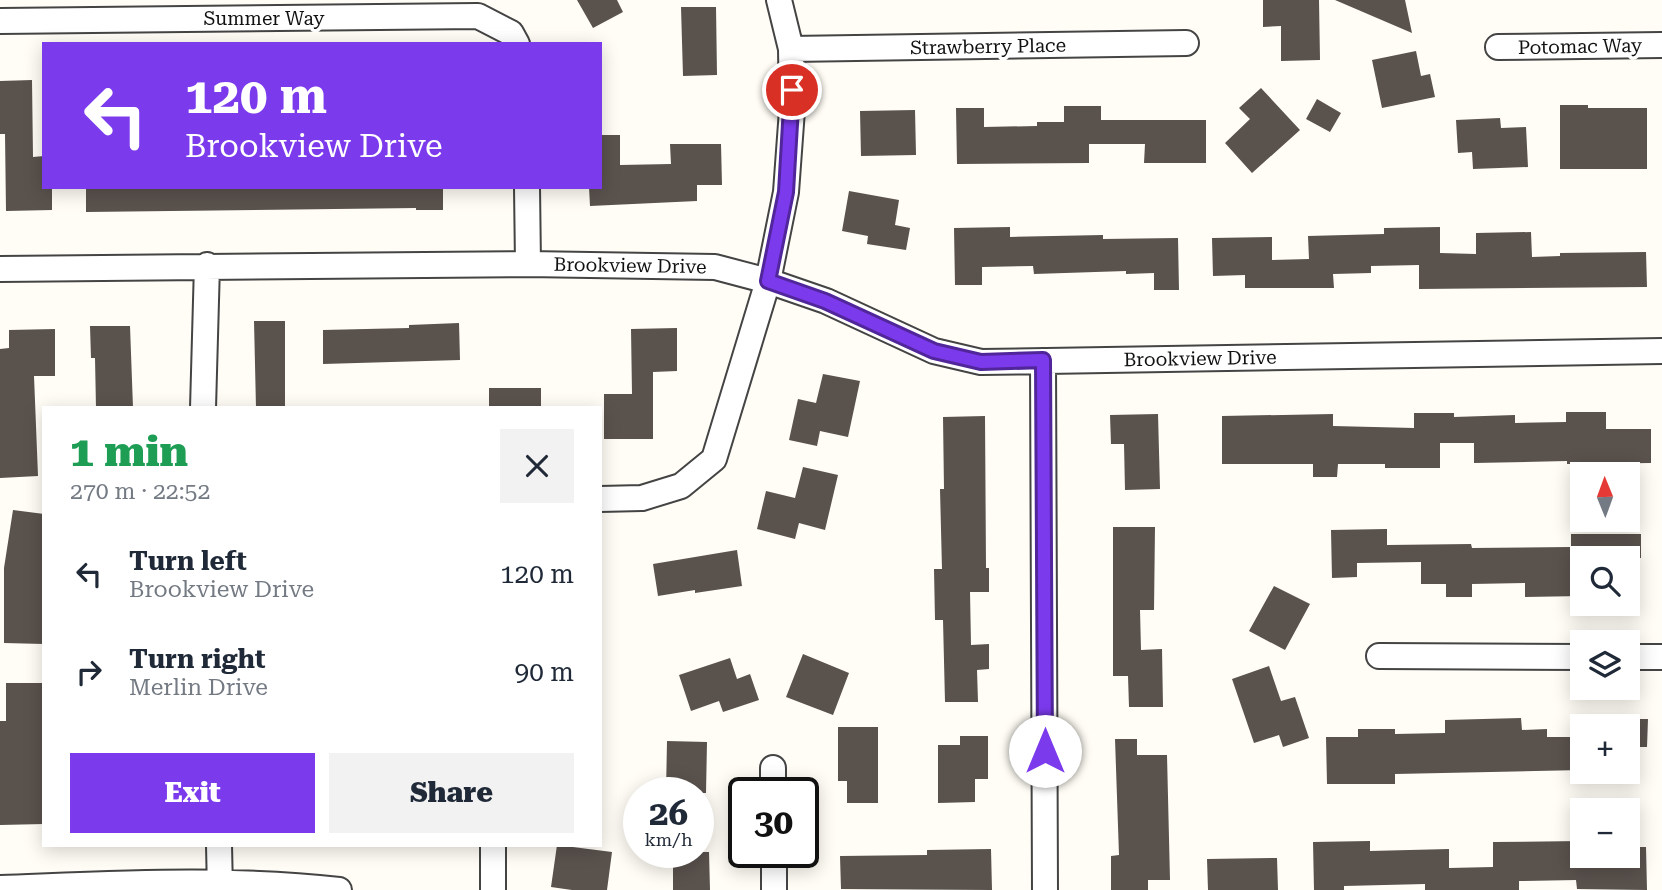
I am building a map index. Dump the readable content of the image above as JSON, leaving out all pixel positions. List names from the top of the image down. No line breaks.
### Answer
{"streets":{"street":["Summer Way","Strawberry Place","Potomac Way","Brookview Drive"]},"north":"top","page":{"turn":["120 m","Brookview Drive"],"heading":["1 min","270 m · 22:52"],"map_buttons":["+","−"],"list":[{"name":"Turn left","note":"Brookview Drive","value":"120 m"},{"name":"Turn right","note":"Merlin Drive","value":"90 m"}],"buttons":["Exit","Share"],"speed":"26 km/h","limit":"30"}}
